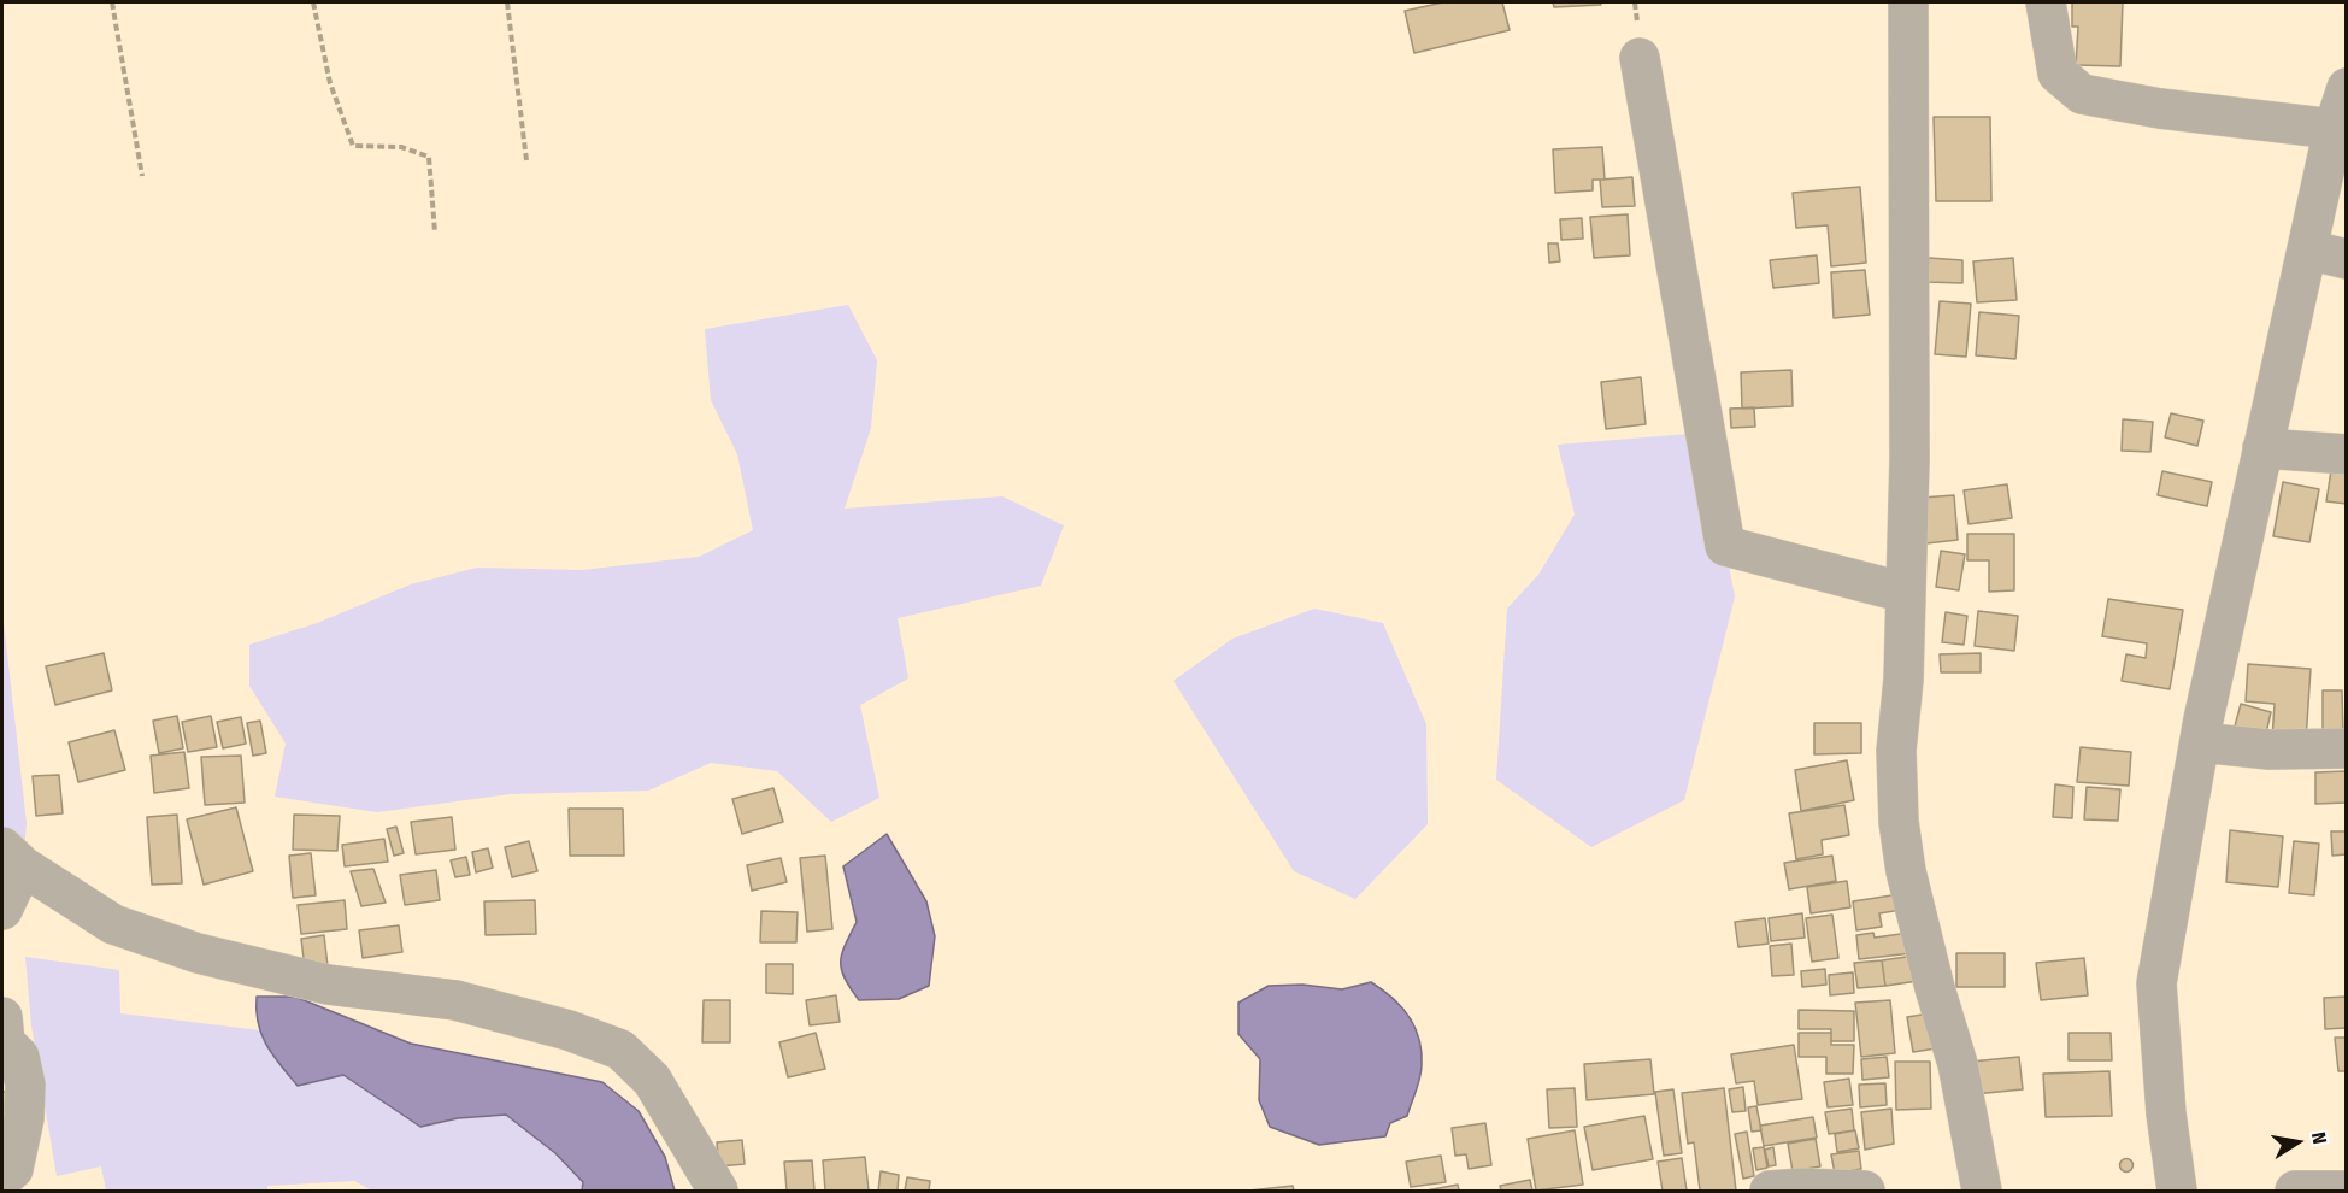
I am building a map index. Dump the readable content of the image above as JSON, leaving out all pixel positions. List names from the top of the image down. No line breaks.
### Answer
{"north":"right"}
